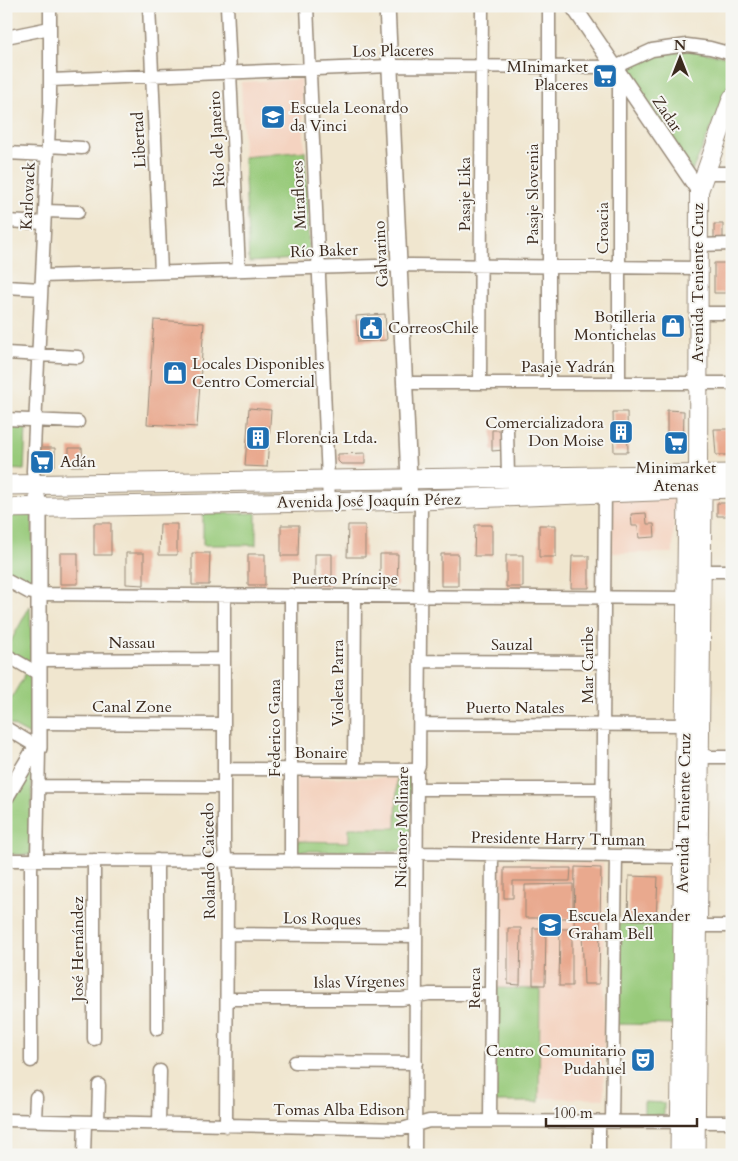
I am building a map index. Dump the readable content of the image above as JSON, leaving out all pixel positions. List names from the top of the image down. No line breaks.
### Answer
{"streets":{"main road":["Avenida Teniente Cruz","Avenida José Joaquín Pérez"],"street":["Los Placeres","Zadar","Río de Janeiro","Libertad","Pasaje Lika","Pasaje Slovenia","Miraflores","Karlovack","Croacia","Río Baker","Galvarino","Pasaje Yadrán","Puerto Príncipe","Nassau","Sauzal","Mar Caribe","Violeta Parra","Canal Zone","Puerto Natales","Federico Gana","Bonaire","Nicanor Molinare","Presidente Harry Truman","Rolando Caicedo","Los Roques","José Hernández","Islas Vírgenes","Renca","Tomas Alba Edison"]},"crossings":[["Los Placeres","Zadar"],["Los Placeres","Río de Janeiro"],["Los Placeres","Libertad"],["Los Placeres","Pasaje Lika"],["Los Placeres","Pasaje Slovenia"],["Los Placeres","Miraflores"],["Los Placeres","Karlovack"],["Los Placeres","Croacia"],["Los Placeres","Galvarino"],["Zadar","Croacia"],["Zadar","Avenida Teniente Cruz"],["Río de Janeiro","Río Baker"],["Libertad","Río Baker"],["Pasaje Lika","Río Baker"],["Pasaje Lika","Pasaje Yadrán"],["Pasaje Slovenia","Río Baker"],["Pasaje Slovenia","Pasaje Yadrán"],["Miraflores","Río Baker"],["Miraflores","Avenida José Joaquín Pérez"],["Karlovack","Río Baker"],["Karlovack","Avenida José Joaquín Pérez"],["Karlovack","Puerto Príncipe"],["Karlovack","Nassau"],["Karlovack","Canal Zone"],["Croacia","Río Baker"],["Croacia","Pasaje Yadrán"],["Río Baker","Galvarino"],["Río Baker","Avenida Teniente Cruz"],["Galvarino","Pasaje Yadrán"],["Galvarino","Avenida José Joaquín Pérez"],["Galvarino","Nicanor Molinare"],["Avenida Teniente Cruz","Pasaje Yadrán"],["Avenida Teniente Cruz","Avenida José Joaquín Pérez"],["Avenida Teniente Cruz","Puerto Príncipe"],["Avenida Teniente Cruz","Puerto Natales"],["Avenida Teniente Cruz","Presidente Harry Truman"],["Avenida Teniente Cruz","Tomas Alba Edison"],["Avenida José Joaquín Pérez","Mar Caribe"],["Avenida José Joaquín Pérez","Nicanor Molinare"],["Puerto Príncipe","Mar Caribe"],["Puerto Príncipe","Violeta Parra"],["Puerto Príncipe","Federico Gana"],["Puerto Príncipe","Nicanor Molinare"],["Puerto Príncipe","Rolando Caicedo"],["Nassau","Rolando Caicedo"],["Sauzal","Mar Caribe"],["Sauzal","Nicanor Molinare"],["Mar Caribe","Puerto Natales"],["Mar Caribe","Presidente Harry Truman"],["Violeta Parra","Bonaire"],["Canal Zone","Rolando Caicedo"],["Puerto Natales","Nicanor Molinare"],["Federico Gana","Bonaire"],["Federico Gana","Presidente Harry Truman"],["Bonaire","Nicanor Molinare"],["Bonaire","Rolando Caicedo"],["Nicanor Molinare","Presidente Harry Truman"],["Nicanor Molinare","Los Roques"],["Nicanor Molinare","Islas Vírgenes"],["Nicanor Molinare","Tomas Alba Edison"],["Presidente Harry Truman","Rolando Caicedo"],["Presidente Harry Truman","José Hernández"],["Presidente Harry Truman","Renca"],["Rolando Caicedo","Los Roques"],["Rolando Caicedo","Islas Vírgenes"],["Rolando Caicedo","Tomas Alba Edison"],["Islas Vírgenes","Renca"],["Renca","Tomas Alba Edison"]],"places":{"supermarket":["MInimarket Placeres","Minimarket Atenas","Adán"],"school or university":["Escuela Leonardo da Vinci","Escuela Alexander Graham Bell"],"shop":["Botilleria Montichelas","Locales Disponibles Centro Comercial"],"public building":["CorreosChile"],"building":["Comercializadora Don Moise","Florencia Ltda."],"theatre":["Centro Comunitario Pudahuel"]},"scale_bar":"100 m","north":"top"}
